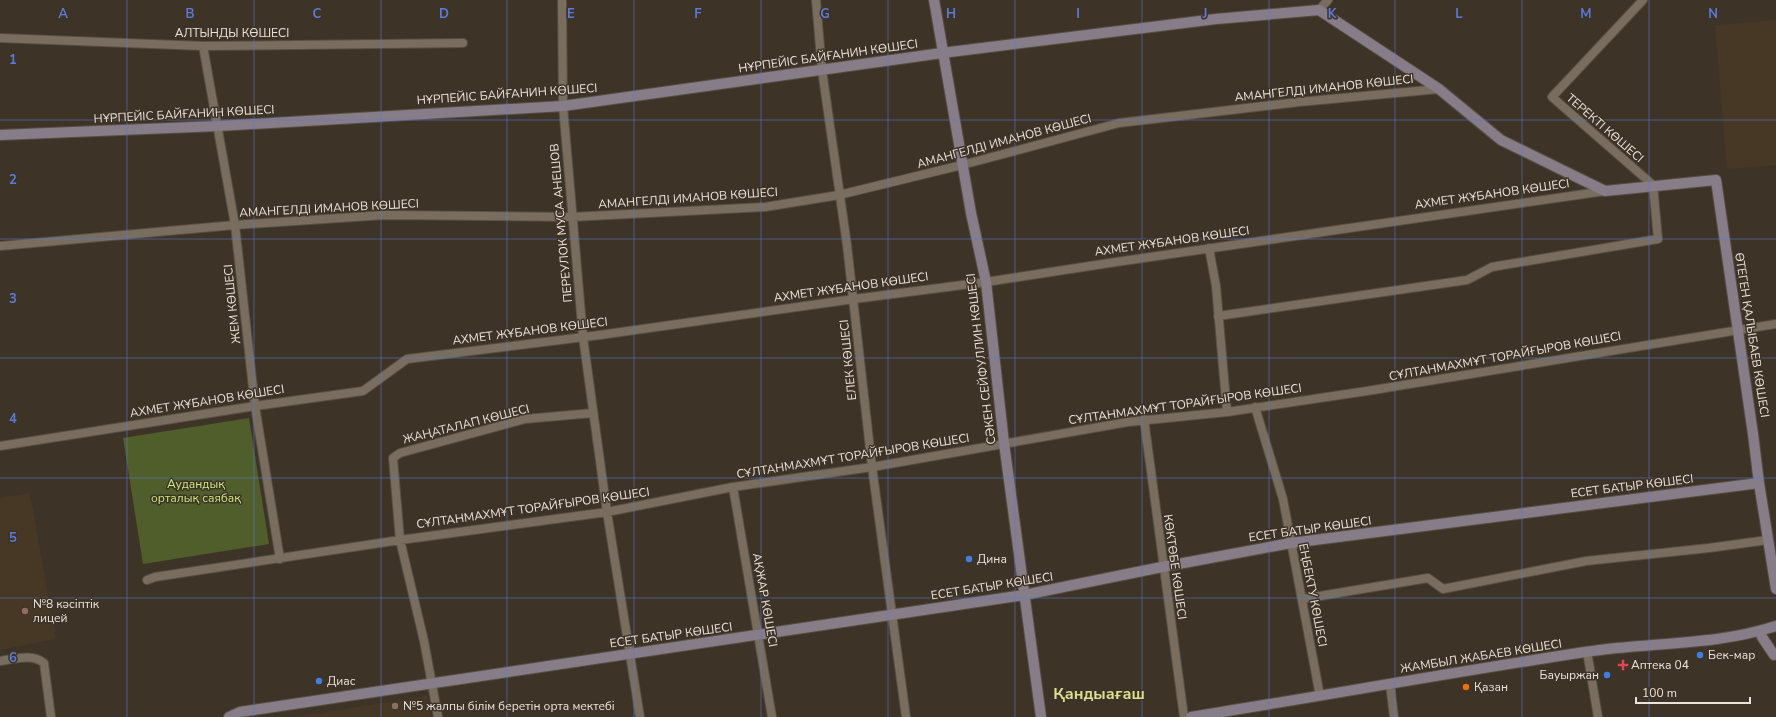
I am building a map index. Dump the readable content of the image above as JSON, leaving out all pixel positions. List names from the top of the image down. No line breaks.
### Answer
{"streets":{"street":["АЛТЫНДЫ КӨШЕСІ","НҰРПЕЙІС БАЙҒАНИН КӨШЕСІ","АМАНГЕЛДІ ИМАНОВ КӨШЕСІ","ТЕРЕКТІ КӨШЕСІ","АХМЕТ ЖҰБАНОВ КӨШЕСІ","ПЕРЕУЛОК МУСА АНЕШОВ","ЖЕМ КӨШЕСІ","ӨТЕГЕН ҚАЛЫБАЕВ КӨШЕСІ","СҰЛТАНМАХМҰТ ТОРАЙҒЫРОВ КӨШЕСІ","СӘКЕН СЕЙФУЛЛИН КӨШЕСІ","ЕЛЕК КӨШЕСІ","ЖАҢАТАЛАП КӨШЕСІ","ЕСЕТ БАТЫР КӨШЕСІ","КӨКТӨБЕ КӨШЕСІ","ЕҢБЕКТУ КӨШЕСІ","АҚЖАР КӨШЕСІ","ЖАМБЫЛ ЖАБАЕВ КӨШЕСІ"]},"crossings":[["АЛТЫНДЫ КӨШЕСІ","ЖЕМ КӨШЕСІ"],["НҰРПЕЙІС БАЙҒАНИН КӨШЕСІ","ПЕРЕУЛОК МУСА АНЕШОВ"],["НҰРПЕЙІС БАЙҒАНИН КӨШЕСІ","ЖЕМ КӨШЕСІ"],["НҰРПЕЙІС БАЙҒАНИН КӨШЕСІ","СӘКЕН СЕЙФУЛЛИН КӨШЕСІ"],["НҰРПЕЙІС БАЙҒАНИН КӨШЕСІ","ЕЛЕК КӨШЕСІ"],["АМАНГЕЛДІ ИМАНОВ КӨШЕСІ","ПЕРЕУЛОК МУСА АНЕШОВ"],["АМАНГЕЛДІ ИМАНОВ КӨШЕСІ","ЖЕМ КӨШЕСІ"],["АМАНГЕЛДІ ИМАНОВ КӨШЕСІ","СӘКЕН СЕЙФУЛЛИН КӨШЕСІ"],["АМАНГЕЛДІ ИМАНОВ КӨШЕСІ","ЕЛЕК КӨШЕСІ"],["ТЕРЕКТІ КӨШЕСІ","АХМЕТ ЖҰБАНОВ КӨШЕСІ"],["АХМЕТ ЖҰБАНОВ КӨШЕСІ","ПЕРЕУЛОК МУСА АНЕШОВ"],["АХМЕТ ЖҰБАНОВ КӨШЕСІ","ЖЕМ КӨШЕСІ"],["АХМЕТ ЖҰБАНОВ КӨШЕСІ","ӨТЕГЕН ҚАЛЫБАЕВ КӨШЕСІ"],["АХМЕТ ЖҰБАНОВ КӨШЕСІ","СӘКЕН СЕЙФУЛЛИН КӨШЕСІ"],["АХМЕТ ЖҰБАНОВ КӨШЕСІ","ЕЛЕК КӨШЕСІ"],["ПЕРЕУЛОК МУСА АНЕШОВ","СҰЛТАНМАХМҰТ ТОРАЙҒЫРОВ КӨШЕСІ"],["ПЕРЕУЛОК МУСА АНЕШОВ","ЖАҢАТАЛАП КӨШЕСІ"],["ПЕРЕУЛОК МУСА АНЕШОВ","ЕСЕТ БАТЫР КӨШЕСІ"],["ЖЕМ КӨШЕСІ","СҰЛТАНМАХМҰТ ТОРАЙҒЫРОВ КӨШЕСІ"],["ӨТЕГЕН ҚАЛЫБАЕВ КӨШЕСІ","СҰЛТАНМАХМҰТ ТОРАЙҒЫРОВ КӨШЕСІ"],["ӨТЕГЕН ҚАЛЫБАЕВ КӨШЕСІ","ЕСЕТ БАТЫР КӨШЕСІ"],["СҰЛТАНМАХМҰТ ТОРАЙҒЫРОВ КӨШЕСІ","СӘКЕН СЕЙФУЛЛИН КӨШЕСІ"],["СҰЛТАНМАХМҰТ ТОРАЙҒЫРОВ КӨШЕСІ","ЕЛЕК КӨШЕСІ"],["СҰЛТАНМАХМҰТ ТОРАЙҒЫРОВ КӨШЕСІ","ЖАҢАТАЛАП КӨШЕСІ"],["СҰЛТАНМАХМҰТ ТОРАЙҒЫРОВ КӨШЕСІ","КӨКТӨБЕ КӨШЕСІ"],["СҰЛТАНМАХМҰТ ТОРАЙҒЫРОВ КӨШЕСІ","ЕҢБЕКТУ КӨШЕСІ"],["СҰЛТАНМАХМҰТ ТОРАЙҒЫРОВ КӨШЕСІ","АҚЖАР КӨШЕСІ"],["СӘКЕН СЕЙФУЛЛИН КӨШЕСІ","ЕСЕТ БАТЫР КӨШЕСІ"],["ЕЛЕК КӨШЕСІ","ЕСЕТ БАТЫР КӨШЕСІ"],["ЖАҢАТАЛАП КӨШЕСІ","ЕСЕТ БАТЫР КӨШЕСІ"],["ЕСЕТ БАТЫР КӨШЕСІ","КӨКТӨБЕ КӨШЕСІ"],["ЕСЕТ БАТЫР КӨШЕСІ","ЕҢБЕКТУ КӨШЕСІ"],["ЕСЕТ БАТЫР КӨШЕСІ","АҚЖАР КӨШЕСІ"],["ЕҢБЕКТУ КӨШЕСІ","ЖАМБЫЛ ЖАБАЕВ КӨШЕСІ"]],"districts":["Қандыағаш"],"parks":["Аудандық орталық саябақ"],"places":{"other":["Дина","№8 кәсіптік лицей","Бек-мар","Бауыржан","Диас","Қазан","№5 жалпы білім беретін орта мектебі"],"health":["Аптека 04"]},"scale_bar":"100 m","grid":{"columns":["A","B","C","D","E","F","G","H","I","J","K","L","M","N"],"rows":["1","2","3","4","5","6"]}}
